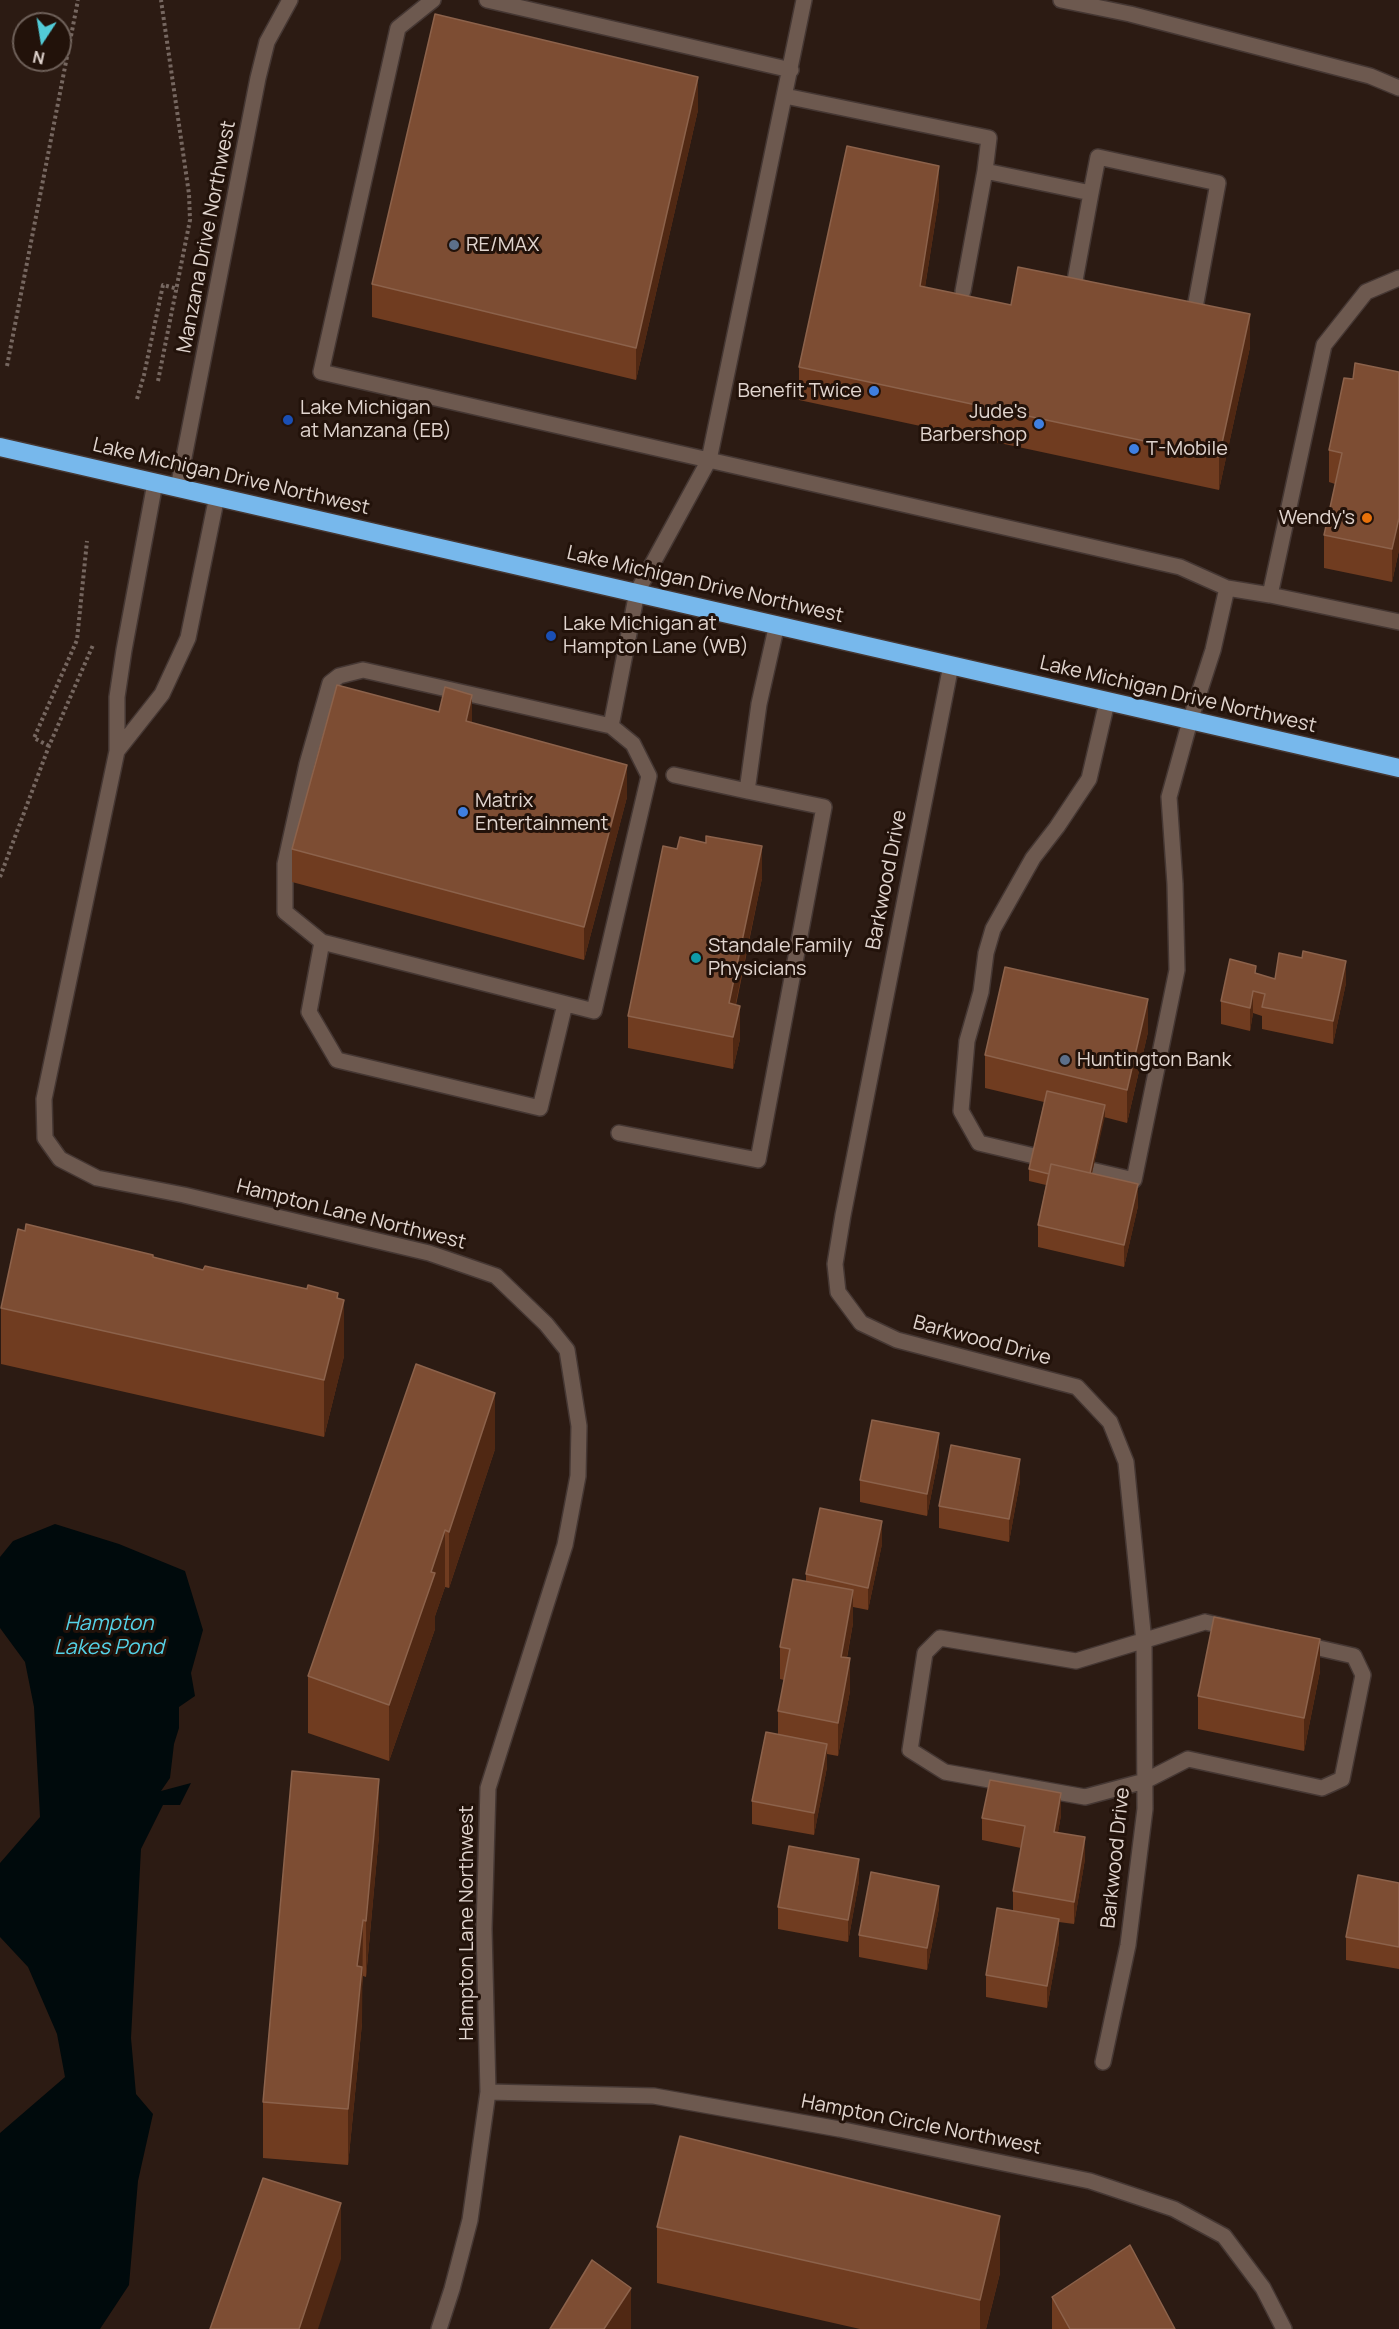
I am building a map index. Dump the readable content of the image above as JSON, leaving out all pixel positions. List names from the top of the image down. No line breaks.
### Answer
{"streets":{"highway":["Lake Michigan Drive Northwest"],"street":["Manzana Drive Northwest","Barkwood Drive","Hampton Lane Northwest","Hampton Circle Northwest"]},"crossings":[["Manzana Drive Northwest","Lake Michigan Drive Northwest"],["Lake Michigan Drive Northwest","Barkwood Drive"],["Lake Michigan Drive Northwest","Hampton Lane Northwest"],["Hampton Lane Northwest","Hampton Circle Northwest"]],"water":["Hampton Lakes Pond"],"places":["RE/MAX","Benefit Twice","Lake Michigan at Manzana (EB)","Jude's Barbershop","T-Mobile","Wendy's","Lake Michigan at Hampton Lane (WB)","Matrix Entertainment","Standale Family Physicians","Huntington Bank"],"north":"bottom"}
